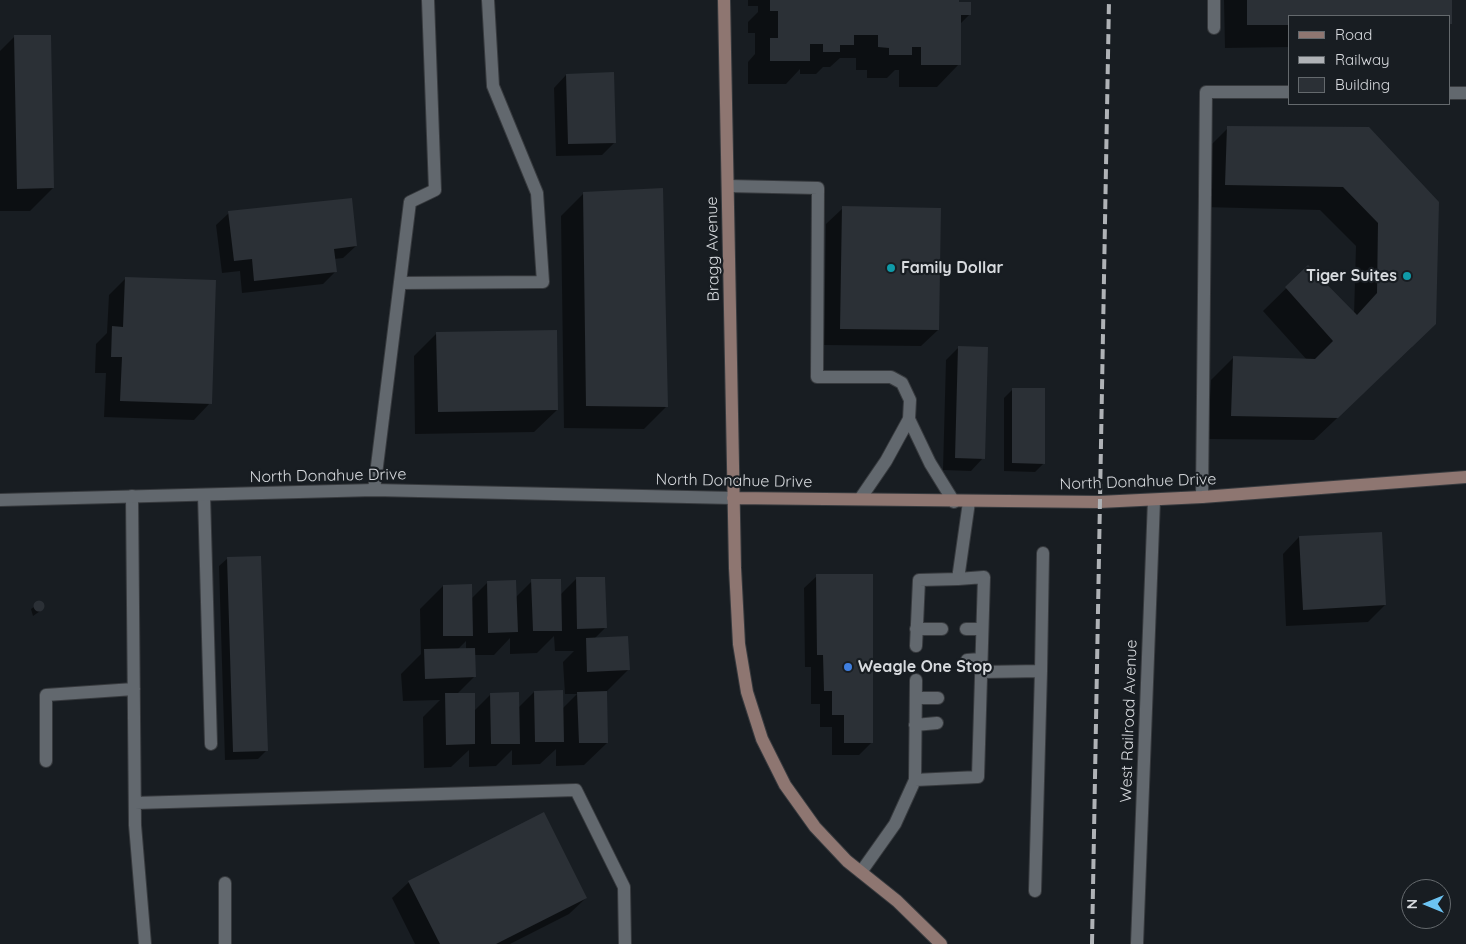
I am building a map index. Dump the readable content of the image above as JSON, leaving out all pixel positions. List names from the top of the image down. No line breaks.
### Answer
{"streets":{"main road":["Bragg Avenue","North Donahue Drive"],"street":["West Railroad Avenue"]},"crossings":[["Bragg Avenue","North Donahue Drive"],["North Donahue Drive","West Railroad Avenue"]],"places":["Family Dollar","Tiger Suites","Weagle One Stop"],"legend":["Road","Railway","Building"],"north":"left"}
